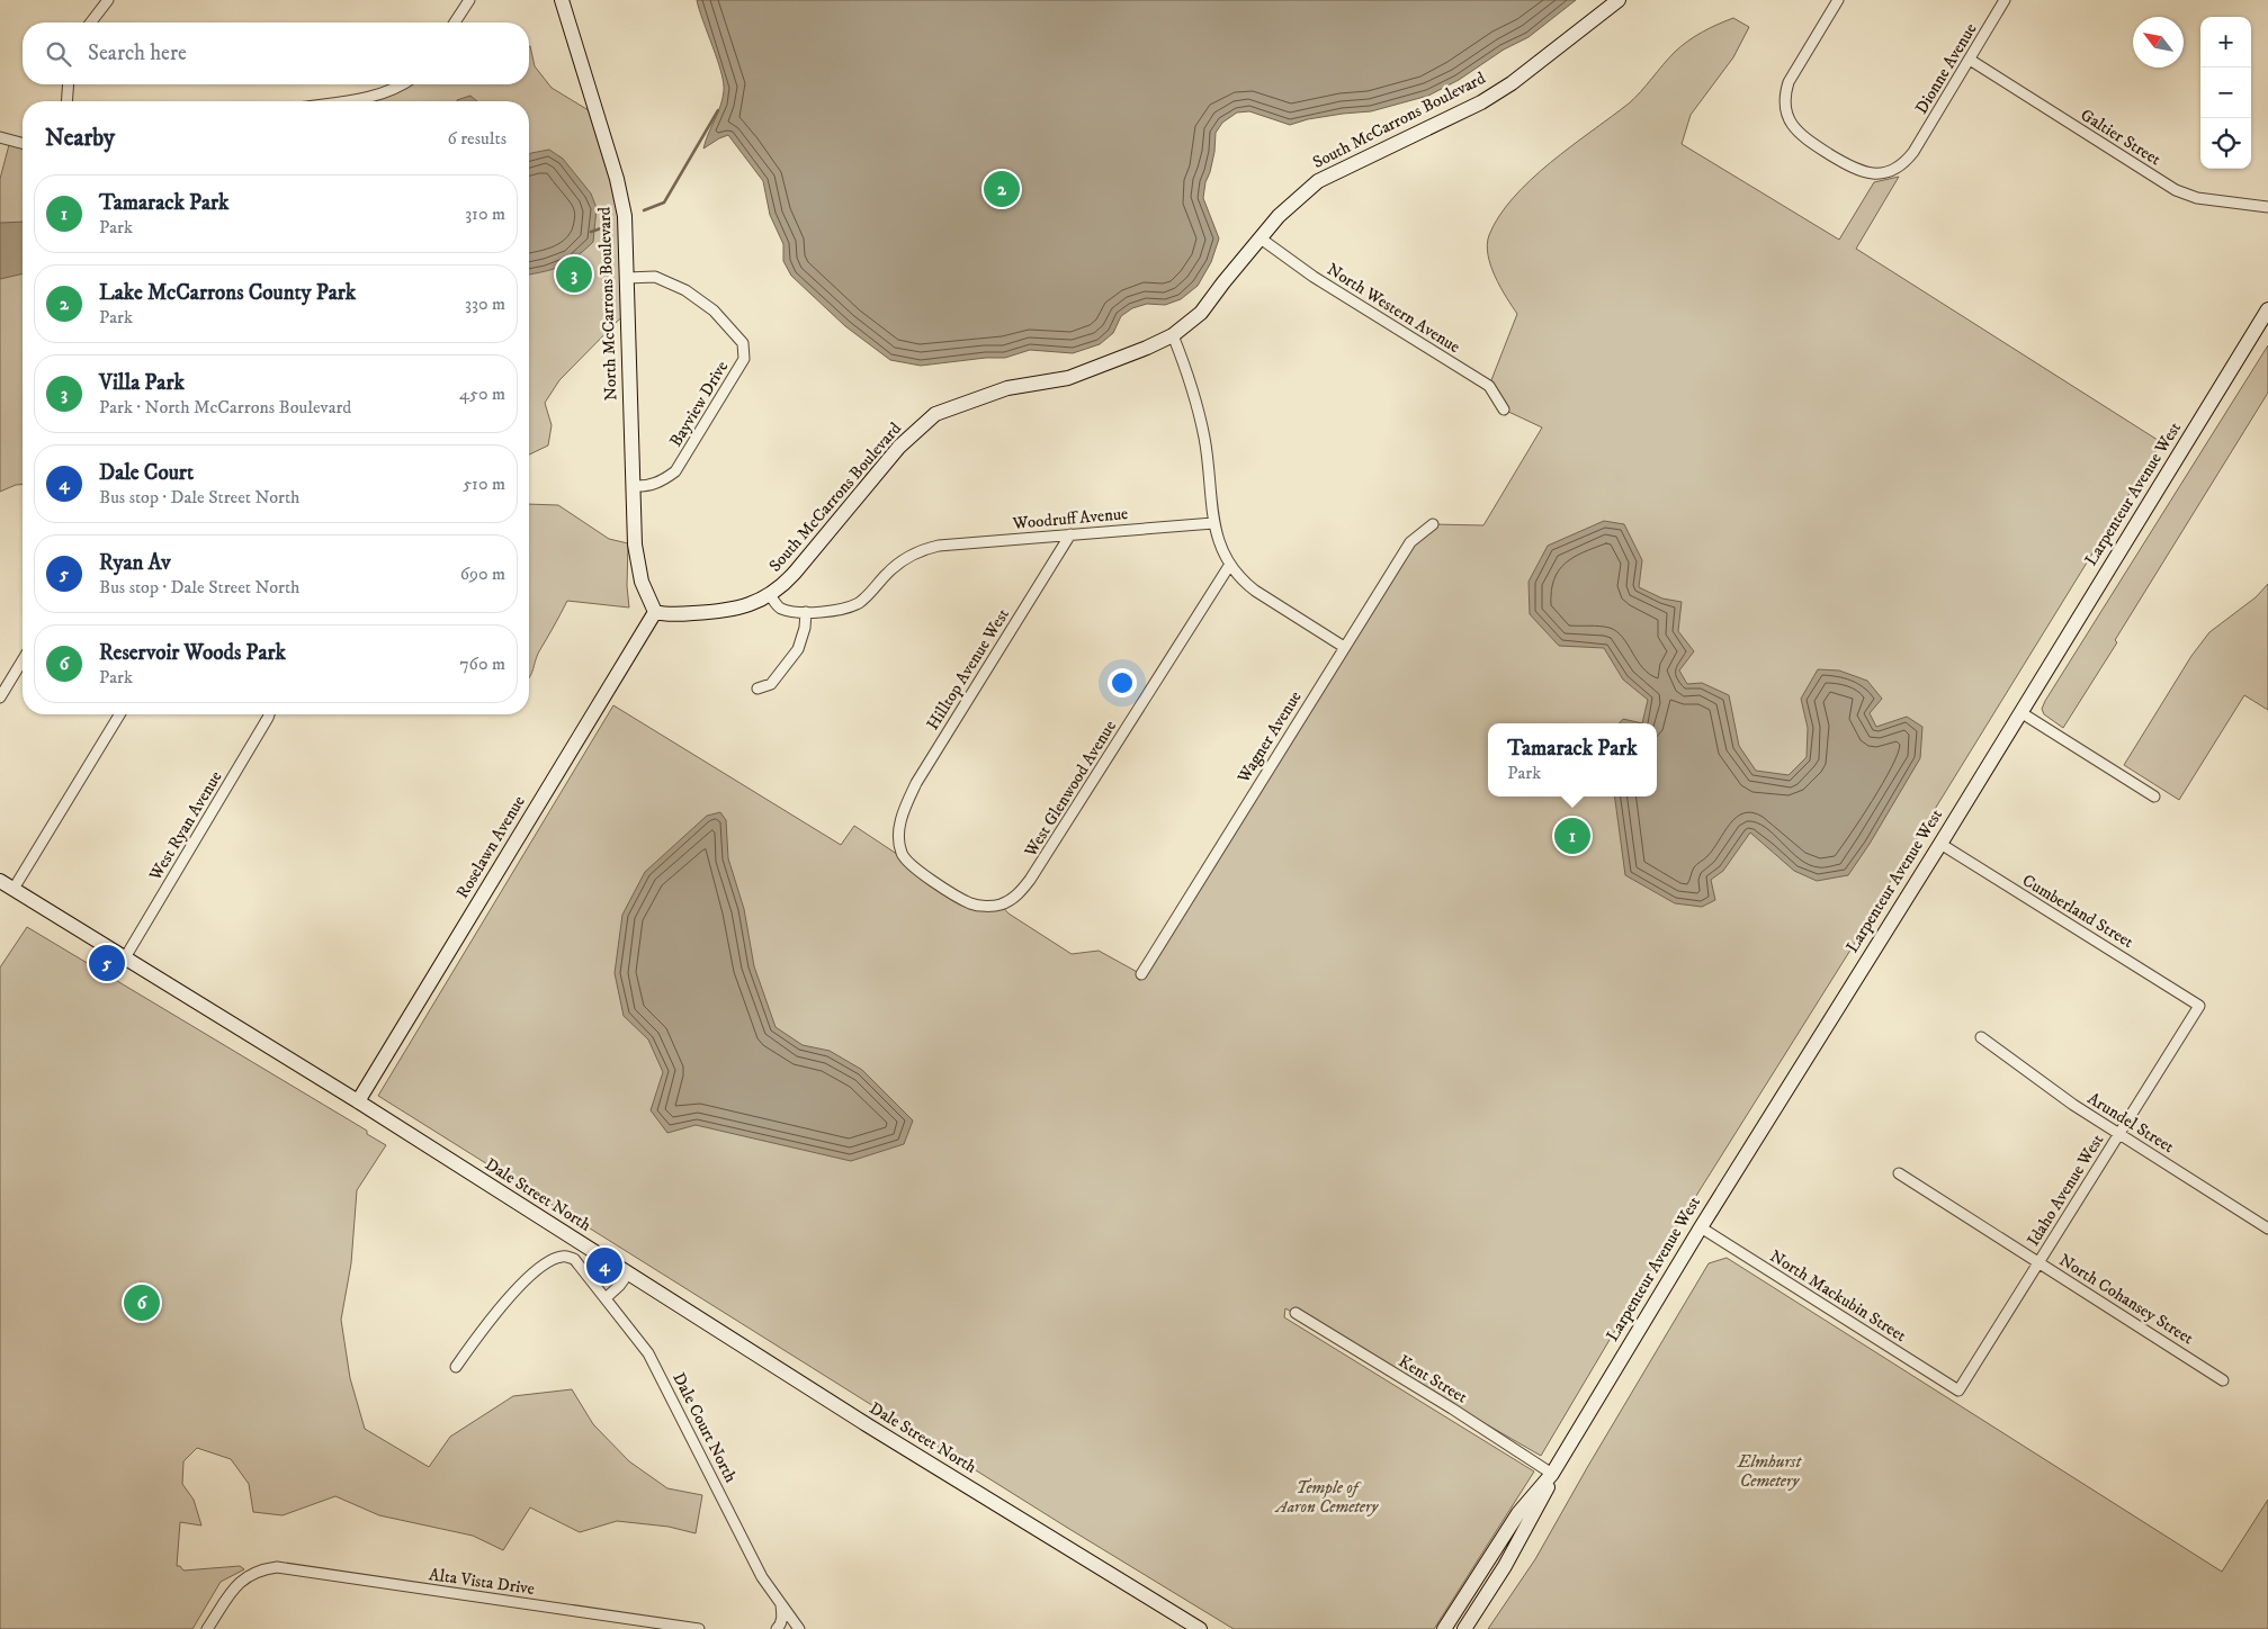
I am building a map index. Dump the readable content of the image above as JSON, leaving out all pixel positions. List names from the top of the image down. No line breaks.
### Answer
{"streets":{"main road":["South McCarrons Boulevard","North McCarrons Boulevard","Larpenteur Avenue West","Roselawn Avenue","Dale Street North"],"street":["Dionne Avenue","Galtier Street","North Western Avenue","Bayview Drive","Woodruff Avenue","Hilltop Avenue West","Wagner Avenue","West Glenwood Avenue","West Ryan Avenue","Cumberland Street","Arundel Street","Idaho Avenue West","North Mackubin Street","North Cohansey Street","Kent Street","Dale Court North","Alta Vista Drive"]},"crossings":[["Dionne Avenue","Galtier Street"],["South McCarrons Boulevard","North McCarrons Boulevard"],["South McCarrons Boulevard","North Western Avenue"],["South McCarrons Boulevard","Woodruff Avenue"],["South McCarrons Boulevard","Roselawn Avenue"],["North McCarrons Boulevard","Bayview Drive"],["North McCarrons Boulevard","Roselawn Avenue"],["Larpenteur Avenue West","Cumberland Street"],["Larpenteur Avenue West","North Mackubin Street"],["Larpenteur Avenue West","Kent Street"],["Woodruff Avenue","Hilltop Avenue West"],["Hilltop Avenue West","West Glenwood Avenue"],["West Ryan Avenue","Dale Street North"],["Roselawn Avenue","Dale Street North"],["Cumberland Street","Idaho Avenue West"],["Arundel Street","Idaho Avenue West"],["Idaho Avenue West","North Mackubin Street"],["Idaho Avenue West","North Cohansey Street"]],"parks":["Elmhurst Cemetery","Temple of Aaron Cemetery"],"north":"top left","page":{"map_buttons":["+","−"],"search":"Search here","heading":["Nearby","6 results"],"pins":["2","3","1","5","4","6"],"list":[{"mark":"1","name":"Tamarack Park","note":"Park","value":"310 m"},{"mark":"2","name":"Lake McCarrons County Park","note":"Park","value":"330 m"},{"mark":"3","name":"Villa Park","note":"Park · North McCarrons Boulevard","value":"450 m"},{"mark":"4","name":"Dale Court","note":"Bus stop · Dale Street North","value":"510 m"},{"mark":"5","name":"Ryan Av","note":"Bus stop · Dale Street North","value":"690 m"},{"mark":"6","name":"Reservoir Woods Park","note":"Park","value":"760 m"}],"popup":["Tamarack Park","Park"]}}
